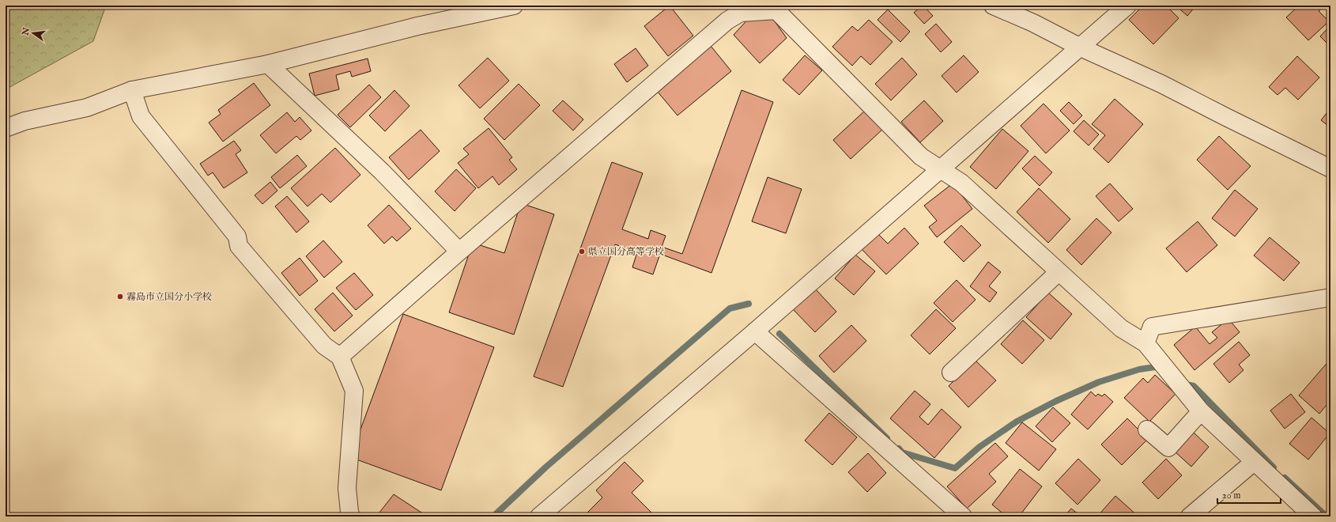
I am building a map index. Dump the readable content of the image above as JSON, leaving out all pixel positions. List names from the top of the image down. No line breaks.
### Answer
{"places":["県立国分高等学校","霧島市立国分小学校"],"scale_bar":"20 m","north":"left"}
